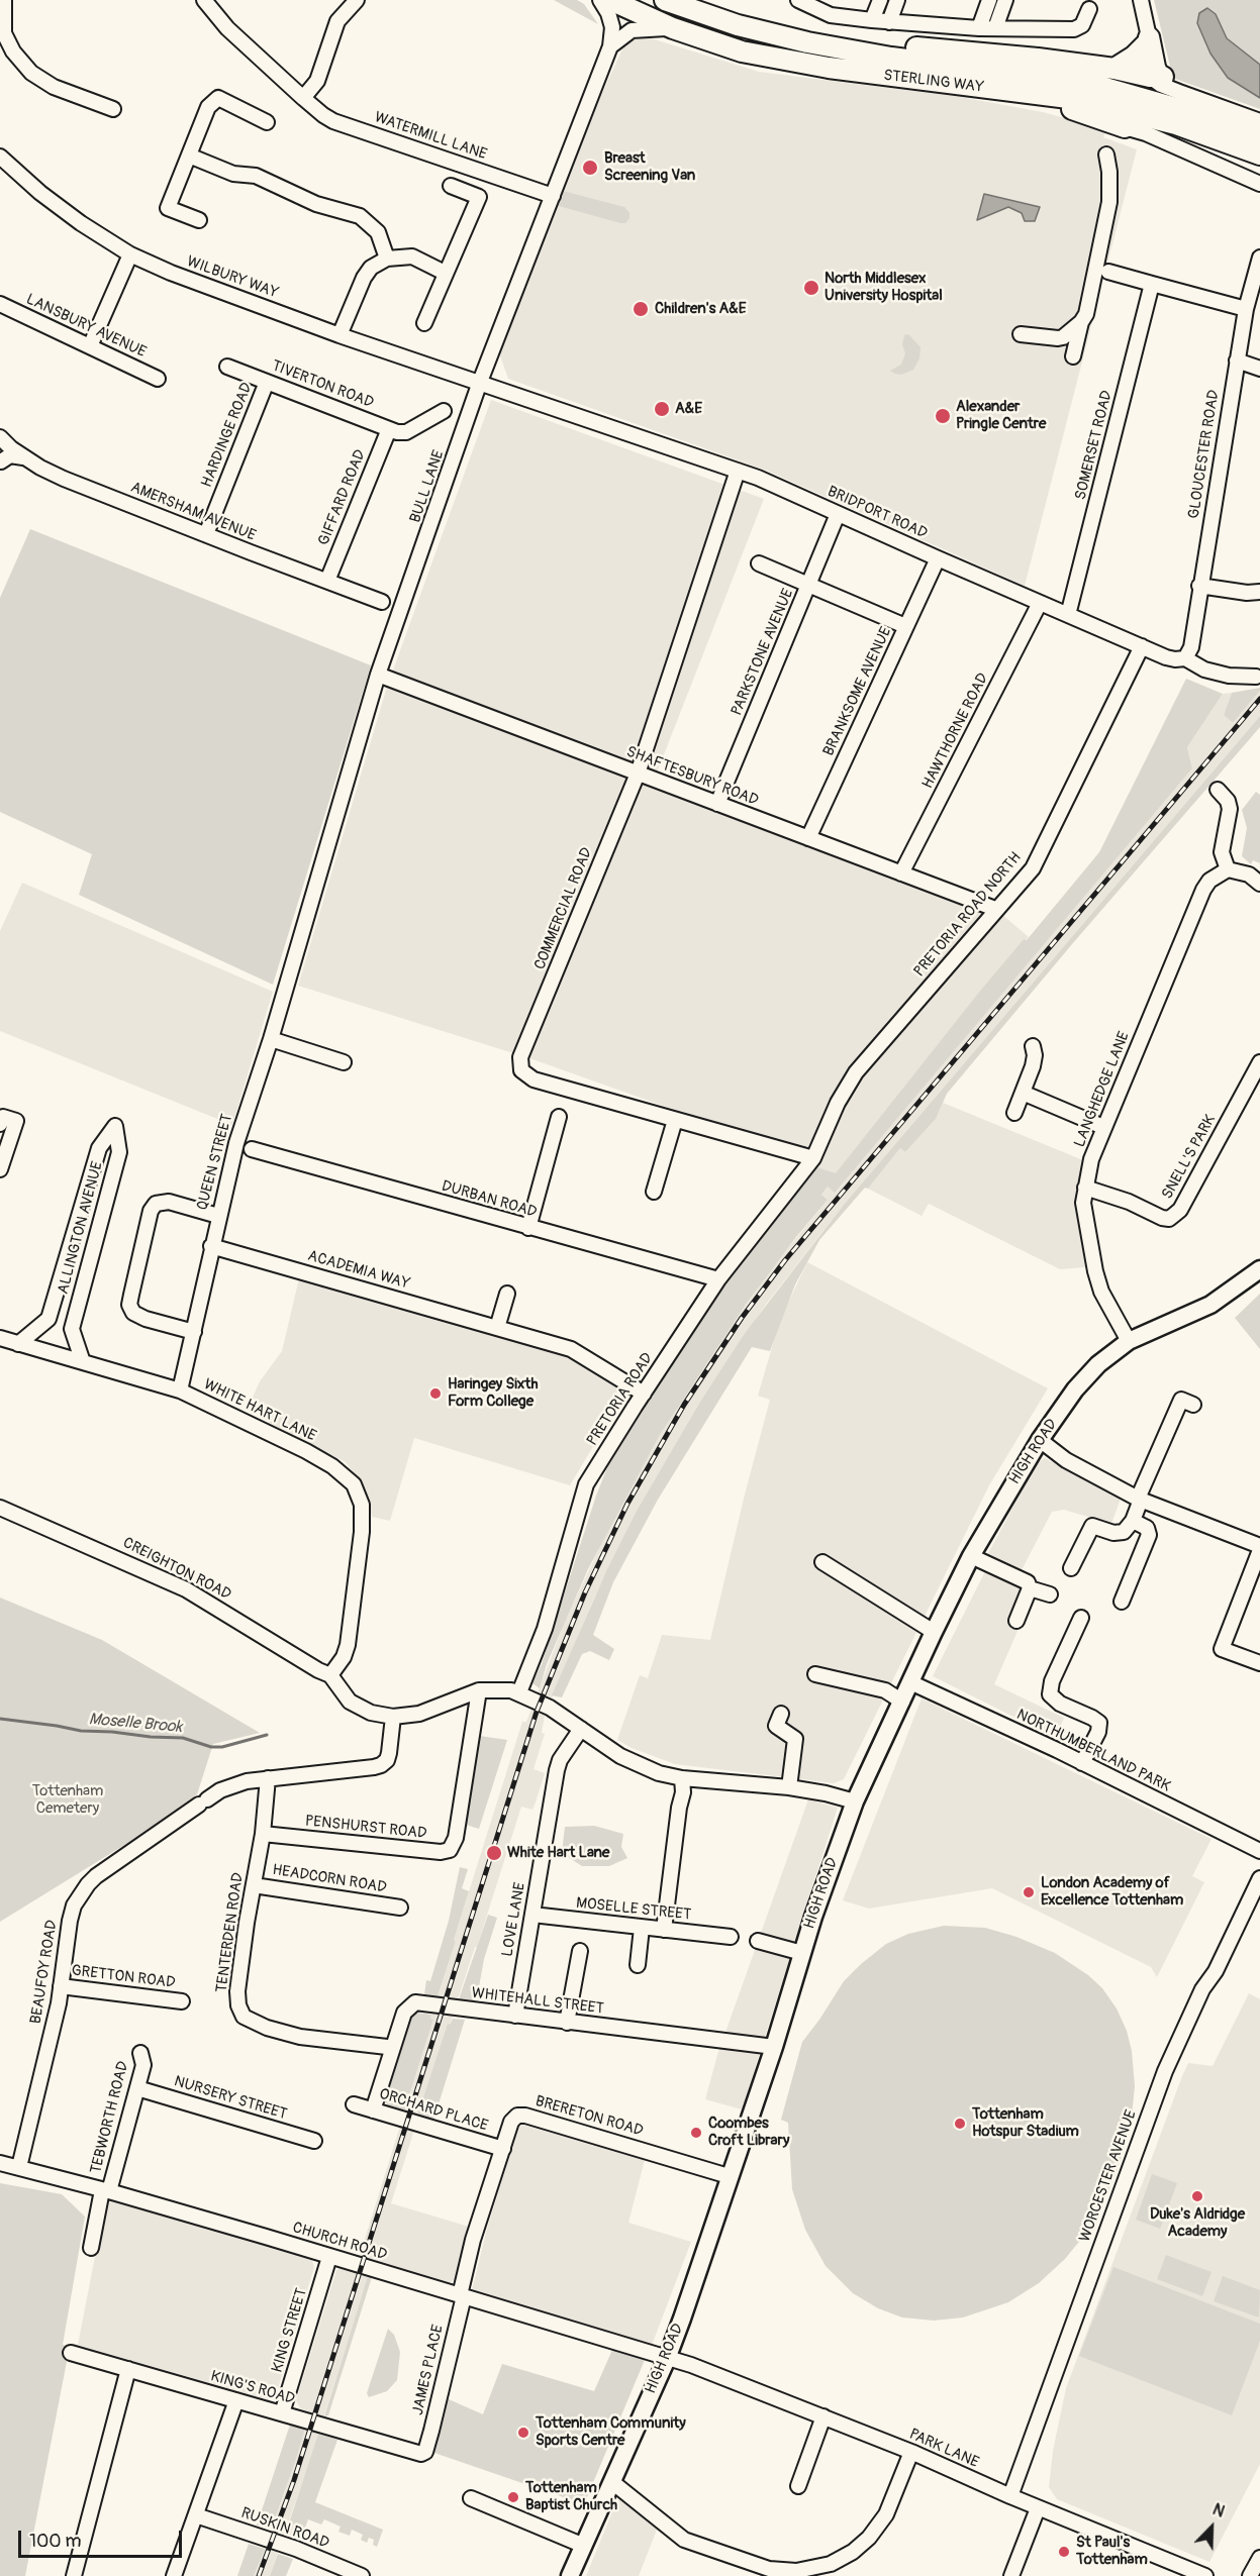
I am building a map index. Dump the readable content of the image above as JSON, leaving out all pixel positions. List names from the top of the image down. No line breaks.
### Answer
{"streets":{"highway":["STERLING WAY"],"main road":["HIGH ROAD"],"street":["WATERMILL LANE","WILBURY WAY","LANSBURY AVENUE","TIVERTON ROAD","HARDINGE ROAD","SOMERSET ROAD","GLOUCESTER ROAD","BULL LANE","GIFFARD ROAD","AMERSHAM AVENUE","BRIDPORT ROAD","PARKSTONE AVENUE","BRANKSOME AVENUE","HAWTHORNE ROAD","SHAFTESBURY ROAD","COMMERCIAL ROAD","PRETORIA ROAD NORTH","LANGHEDGE LANE","SNELL'S PARK","QUEEN STREET","DURBAN ROAD","ALLINGTON AVENUE","ACADEMIA WAY","PRETORIA ROAD","WHITE HART LANE","CREIGHTON ROAD","NORTHUMBERLAND PARK","PENSHURST ROAD","HEADCORN ROAD","MOSELLE STREET","LOVE LANE","TENTERDEN ROAD","BEAUFOY ROAD","GRETTON ROAD","WHITEHALL STREET","NURSERY STREET","ORCHARD PLACE","BRERETON ROAD","TEBWORTH ROAD","WORCESTER AVENUE","CHURCH ROAD","KING STREET","JAMES PLACE","KING'S ROAD","PARK LANE","RUSKIN ROAD"]},"crossings":[["WATERMILL LANE","BULL LANE"],["WILBURY WAY","BULL LANE"],["WILBURY WAY","BRIDPORT ROAD"],["TIVERTON ROAD","HARDINGE ROAD"],["TIVERTON ROAD","GIFFARD ROAD"],["HARDINGE ROAD","AMERSHAM AVENUE"],["SOMERSET ROAD","BRIDPORT ROAD"],["GLOUCESTER ROAD","BRIDPORT ROAD"],["BULL LANE","BRIDPORT ROAD"],["BULL LANE","SHAFTESBURY ROAD"],["BULL LANE","QUEEN STREET"],["GIFFARD ROAD","AMERSHAM AVENUE"],["BRIDPORT ROAD","PARKSTONE AVENUE"],["BRIDPORT ROAD","BRANKSOME AVENUE"],["BRIDPORT ROAD","HAWTHORNE ROAD"],["BRIDPORT ROAD","COMMERCIAL ROAD"],["BRIDPORT ROAD","PRETORIA ROAD NORTH"],["PARKSTONE AVENUE","SHAFTESBURY ROAD"],["BRANKSOME AVENUE","SHAFTESBURY ROAD"],["HAWTHORNE ROAD","SHAFTESBURY ROAD"],["SHAFTESBURY ROAD","COMMERCIAL ROAD"],["SHAFTESBURY ROAD","PRETORIA ROAD NORTH"],["COMMERCIAL ROAD","PRETORIA ROAD NORTH"],["COMMERCIAL ROAD","PRETORIA ROAD"],["PRETORIA ROAD NORTH","PRETORIA ROAD"],["LANGHEDGE LANE","SNELL'S PARK"],["LANGHEDGE LANE","HIGH ROAD"],["QUEEN STREET","ACADEMIA WAY"],["QUEEN STREET","WHITE HART LANE"],["DURBAN ROAD","PRETORIA ROAD"],["ALLINGTON AVENUE","WHITE HART LANE"],["ACADEMIA WAY","PRETORIA ROAD"],["WHITE HART LANE","CREIGHTON ROAD"],["HIGH ROAD","NORTHUMBERLAND PARK"],["HIGH ROAD","WHITEHALL STREET"],["HIGH ROAD","BRERETON ROAD"],["HIGH ROAD","CHURCH ROAD"],["HIGH ROAD","PARK LANE"],["PENSHURST ROAD","TENTERDEN ROAD"],["HEADCORN ROAD","TENTERDEN ROAD"],["MOSELLE STREET","LOVE LANE"],["LOVE LANE","WHITEHALL STREET"],["TENTERDEN ROAD","BEAUFOY ROAD"],["BEAUFOY ROAD","GRETTON ROAD"],["BEAUFOY ROAD","CHURCH ROAD"],["WHITEHALL STREET","ORCHARD PLACE"],["NURSERY STREET","TEBWORTH ROAD"],["ORCHARD PLACE","BRERETON ROAD"],["BRERETON ROAD","CHURCH ROAD"],["BRERETON ROAD","JAMES PLACE"],["TEBWORTH ROAD","CHURCH ROAD"],["WORCESTER AVENUE","PARK LANE"],["CHURCH ROAD","KING STREET"],["CHURCH ROAD","JAMES PLACE"],["CHURCH ROAD","PARK LANE"],["KING STREET","KING'S ROAD"],["JAMES PLACE","KING'S ROAD"]],"water":["Moselle Brook"],"parks":["Tottenham Cemetery"],"places":["Breast Screening Van","North Middlesex University Hospital","Children's A&E","A&E","Alexander Pringle Centre","Haringey Sixth Form College","White Hart Lane","London Academy of Excellence Tottenham","Tottenham Hotspur Stadium","Coombes Croft Library","Duke's Aldridge Academy","Tottenham Community Sports Centre","Tottenham Baptist Church","St Paul's Tottenham"],"scale_bar":"100 m","north":"top right"}
